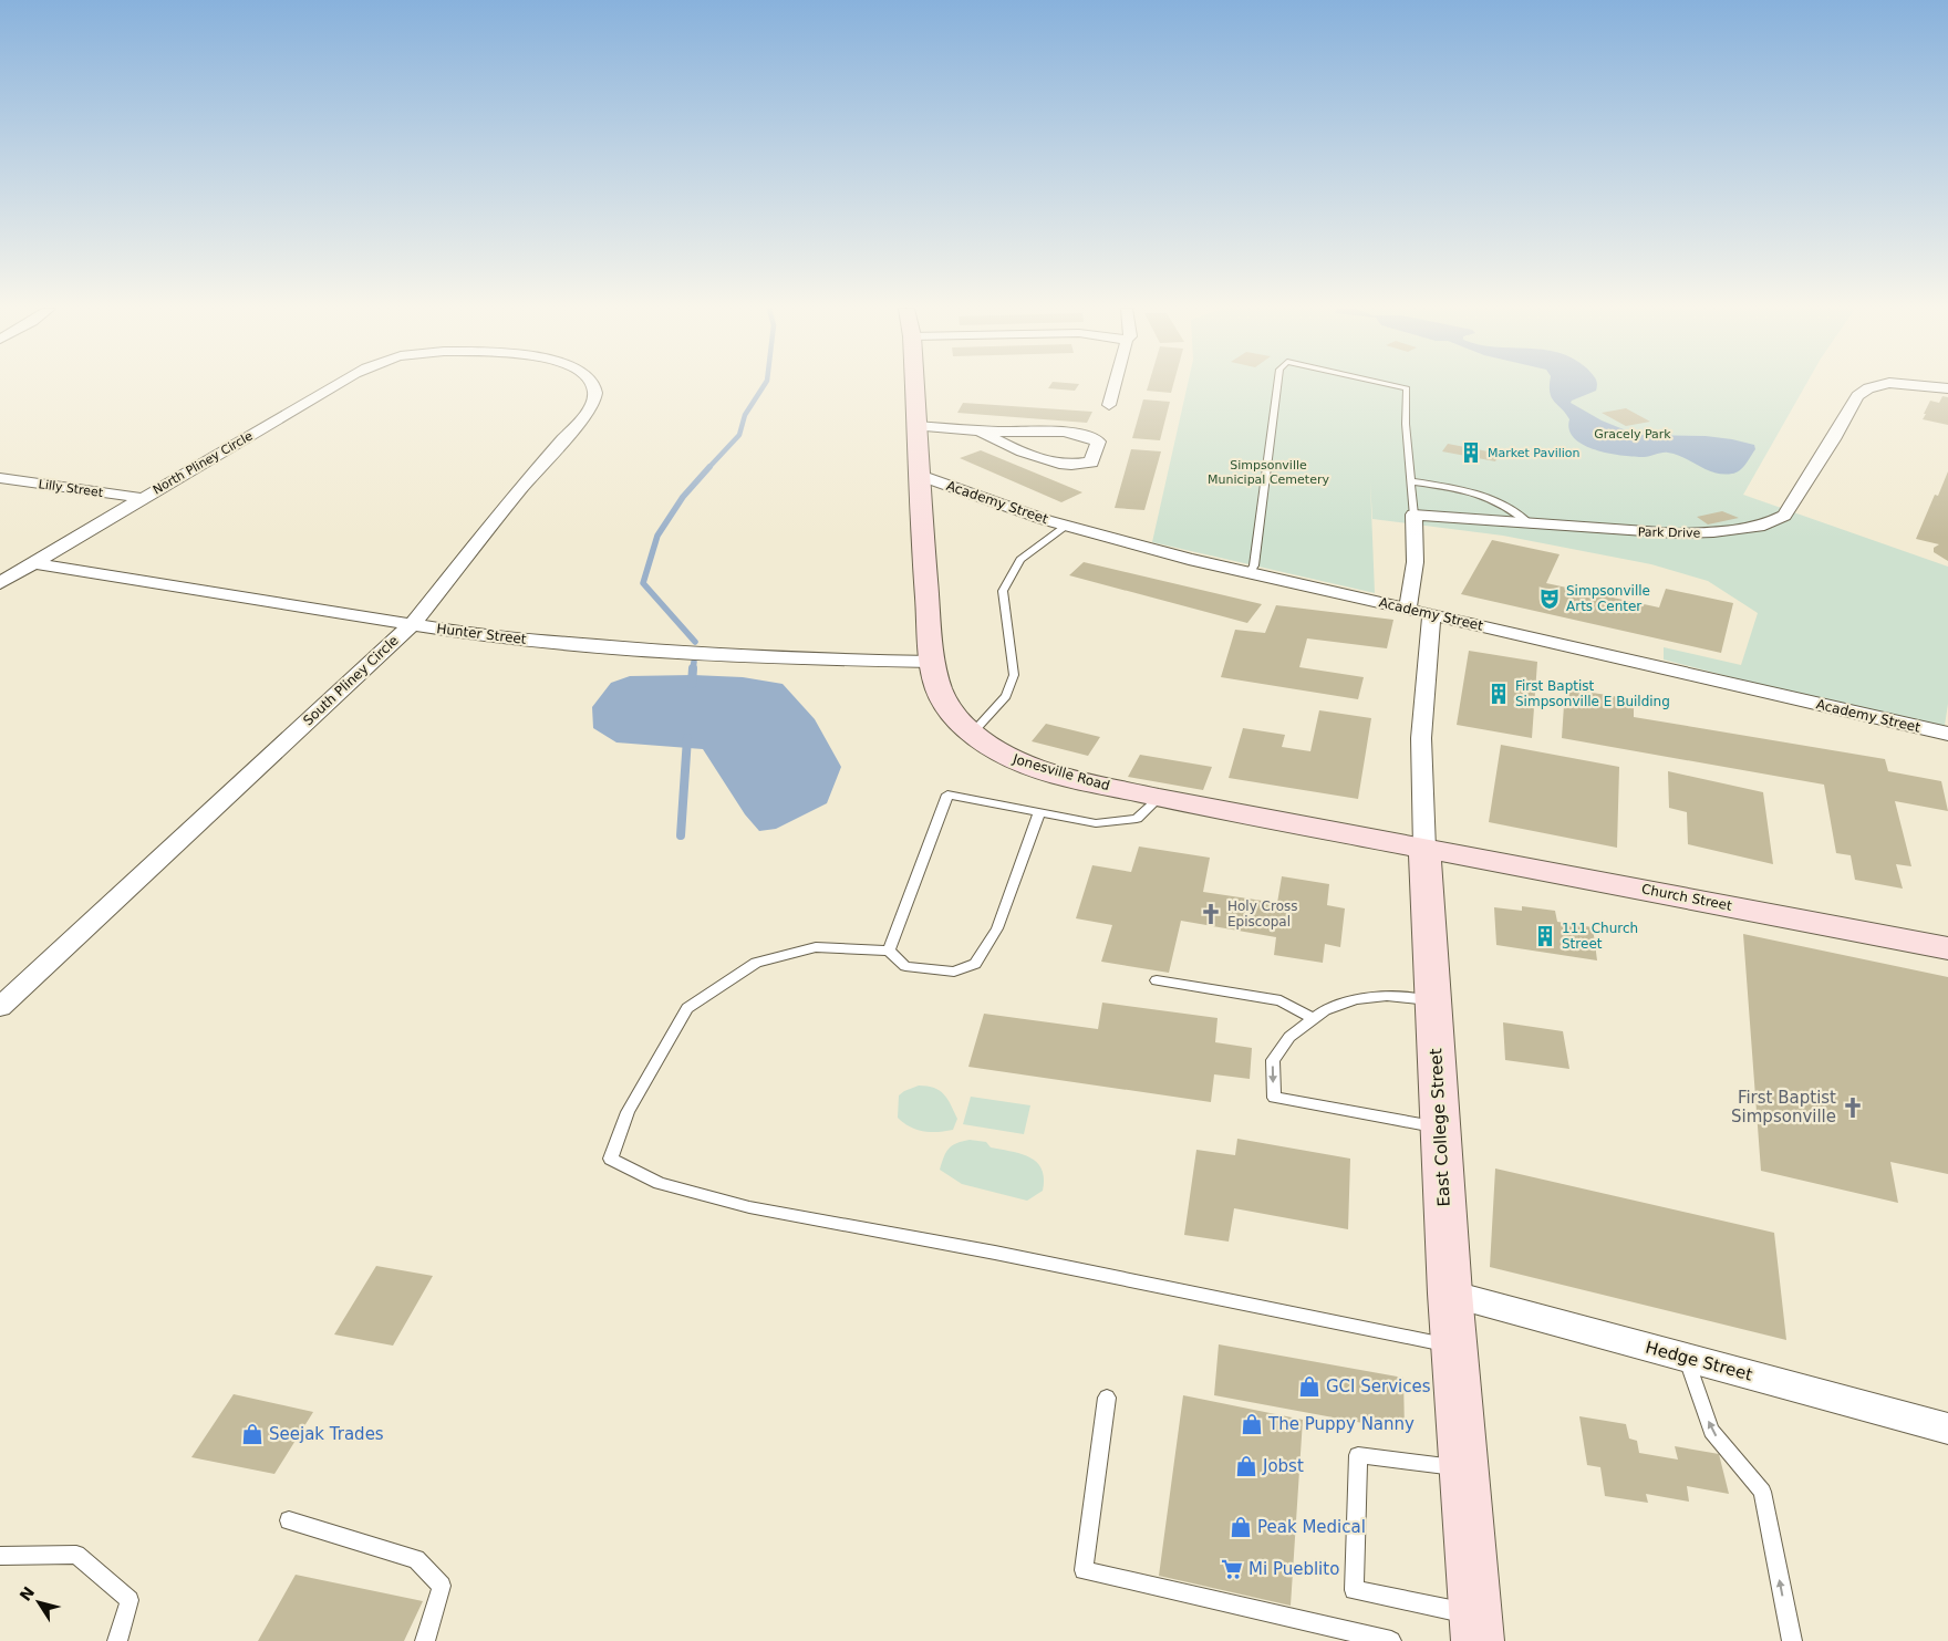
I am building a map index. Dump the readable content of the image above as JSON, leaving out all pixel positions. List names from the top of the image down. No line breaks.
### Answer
{"streets":{"street":["North Pliney Circle","Lilly Street","Academy Street","Park Drive","Hunter Street","South Pliney Circle","Jonesville Road","Church Street","East College Street","Hedge Street"]},"crossings":[["North Pliney Circle","Lilly Street"],["North Pliney Circle","Hunter Street"],["Academy Street","Jonesville Road"],["Academy Street","East College Street"],["Hunter Street","South Pliney Circle"],["Hunter Street","Jonesville Road"],["Jonesville Road","Church Street"],["Jonesville Road","East College Street"],["Church Street","East College Street"],["East College Street","Hedge Street"]],"parks":["Gracely Park","Simpsonville Municipal Cemetery"],"places":{"building":["Market Pavilion","First Baptist Simpsonville E Building","111 Church Street"],"theatre":["Simpsonville Arts Center"],"church":["Holy Cross Episcopal","First Baptist Simpsonville"],"shop":["GCI Services","The Puppy Nanny","Seejak Trades","Jobst","Peak Medical"],"supermarket":["Mi Pueblito"]},"north":"top left"}
